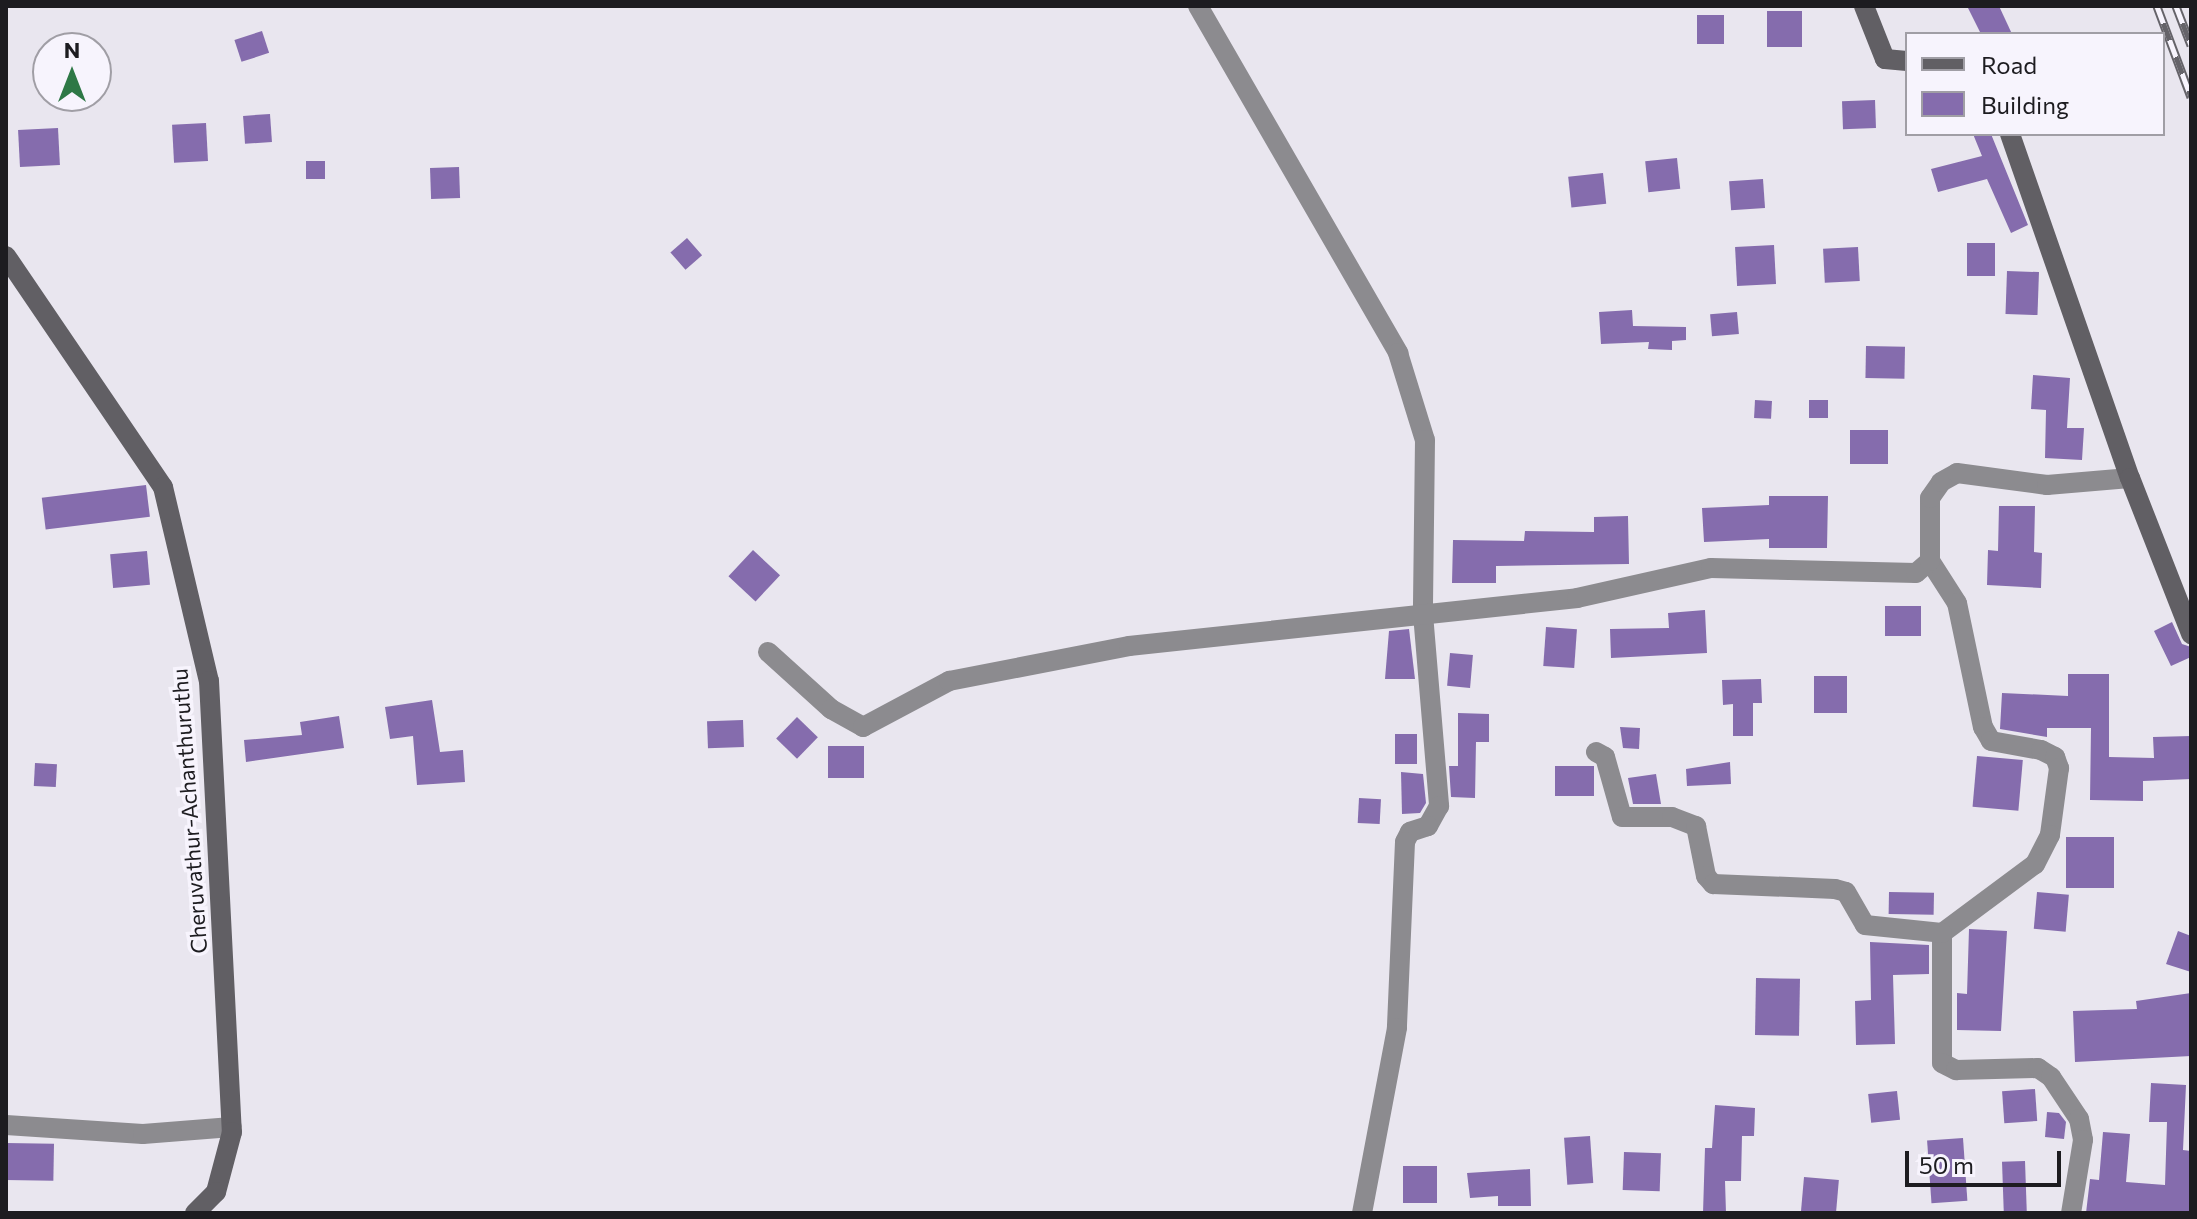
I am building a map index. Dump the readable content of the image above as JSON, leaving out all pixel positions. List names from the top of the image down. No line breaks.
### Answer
{"streets":{"main road":["Cheruvathur-Achanthuruthu"]},"legend":["Road","Building"],"scale_bar":"50 m","north":"top"}
